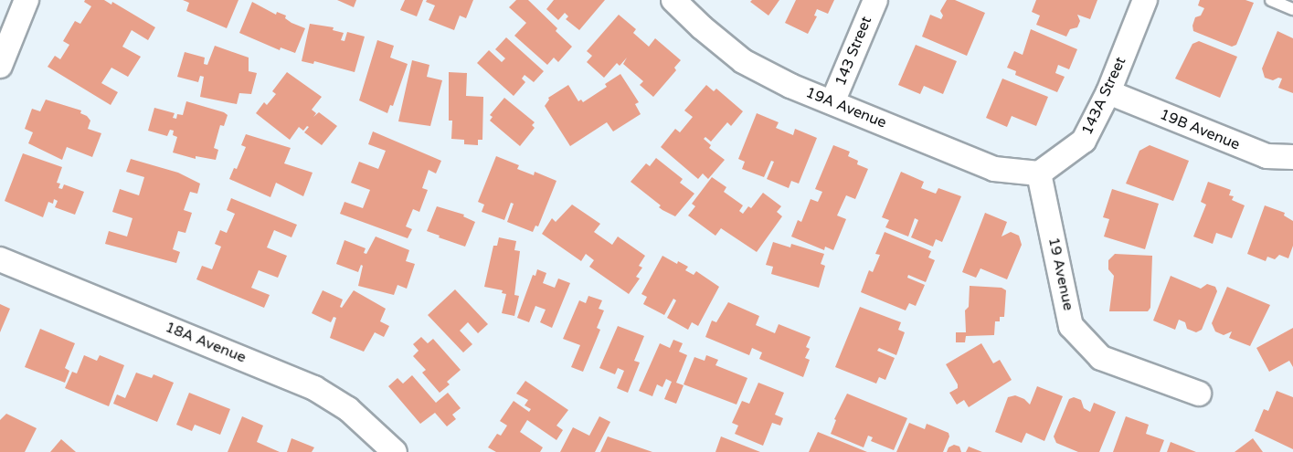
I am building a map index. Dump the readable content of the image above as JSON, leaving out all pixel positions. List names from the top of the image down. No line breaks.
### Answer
{"streets":{"street":["143 Street","143A Street","19A Avenue","19B Avenue","19 Avenue","18A Avenue"]},"crossings":[["143 Street","19A Avenue"],["143A Street","19A Avenue"],["143A Street","19B Avenue"],["143A Street","19 Avenue"],["19A Avenue","19 Avenue"]]}
